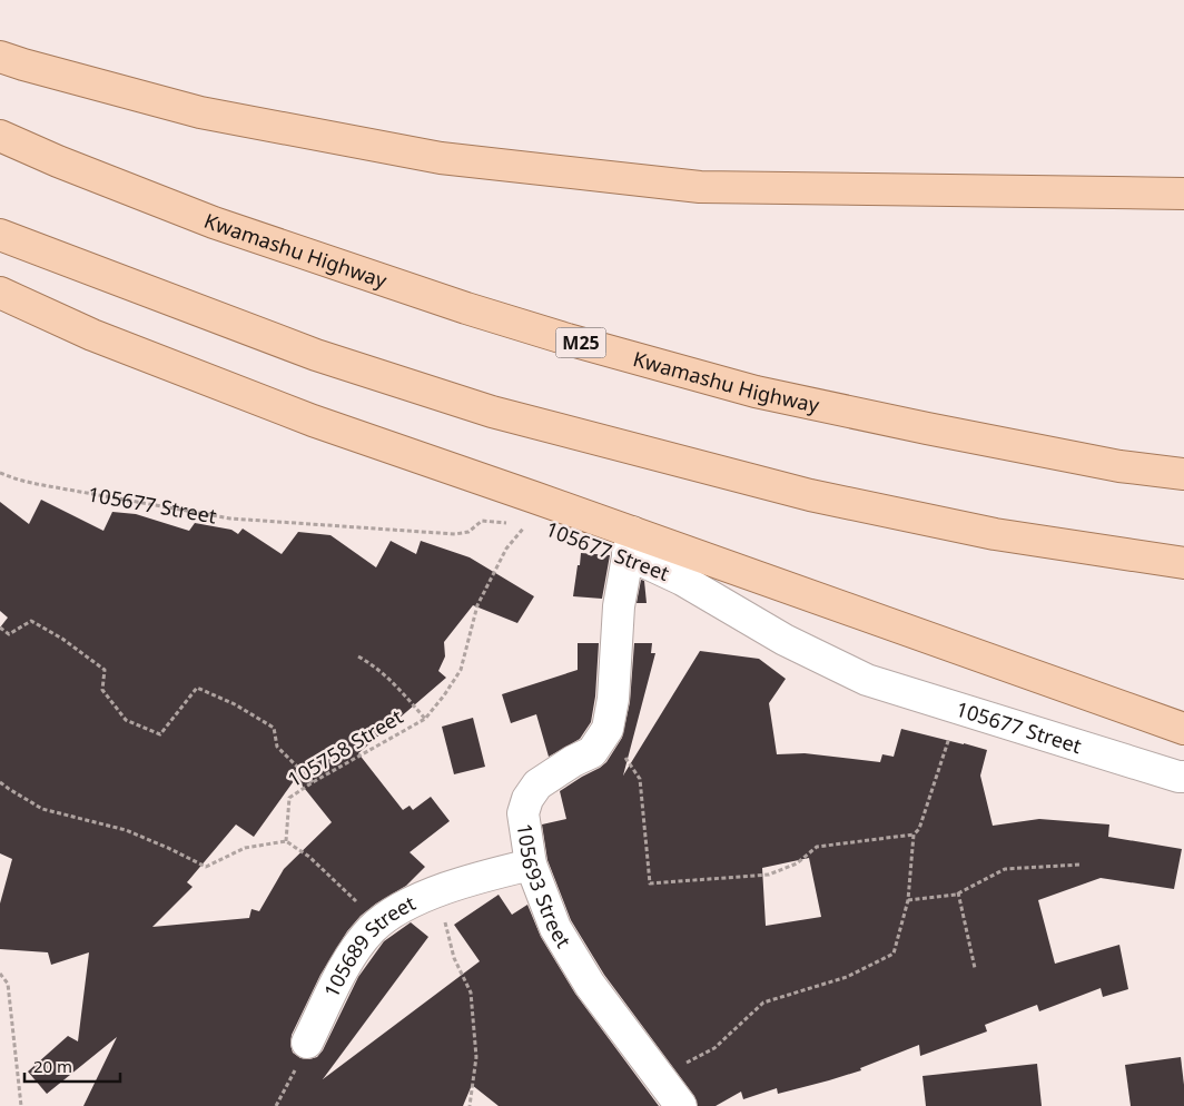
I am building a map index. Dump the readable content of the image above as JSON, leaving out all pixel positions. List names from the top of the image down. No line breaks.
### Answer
{"streets":{"main road":["Kwamashu Highway","M25"],"street":["105677 Street","105693 Street","105689 Street"],"path":["105758 Street"]},"crossings":[["105677 Street","105693 Street"],["105693 Street","105689 Street"]],"scale_bar":"20 m"}
